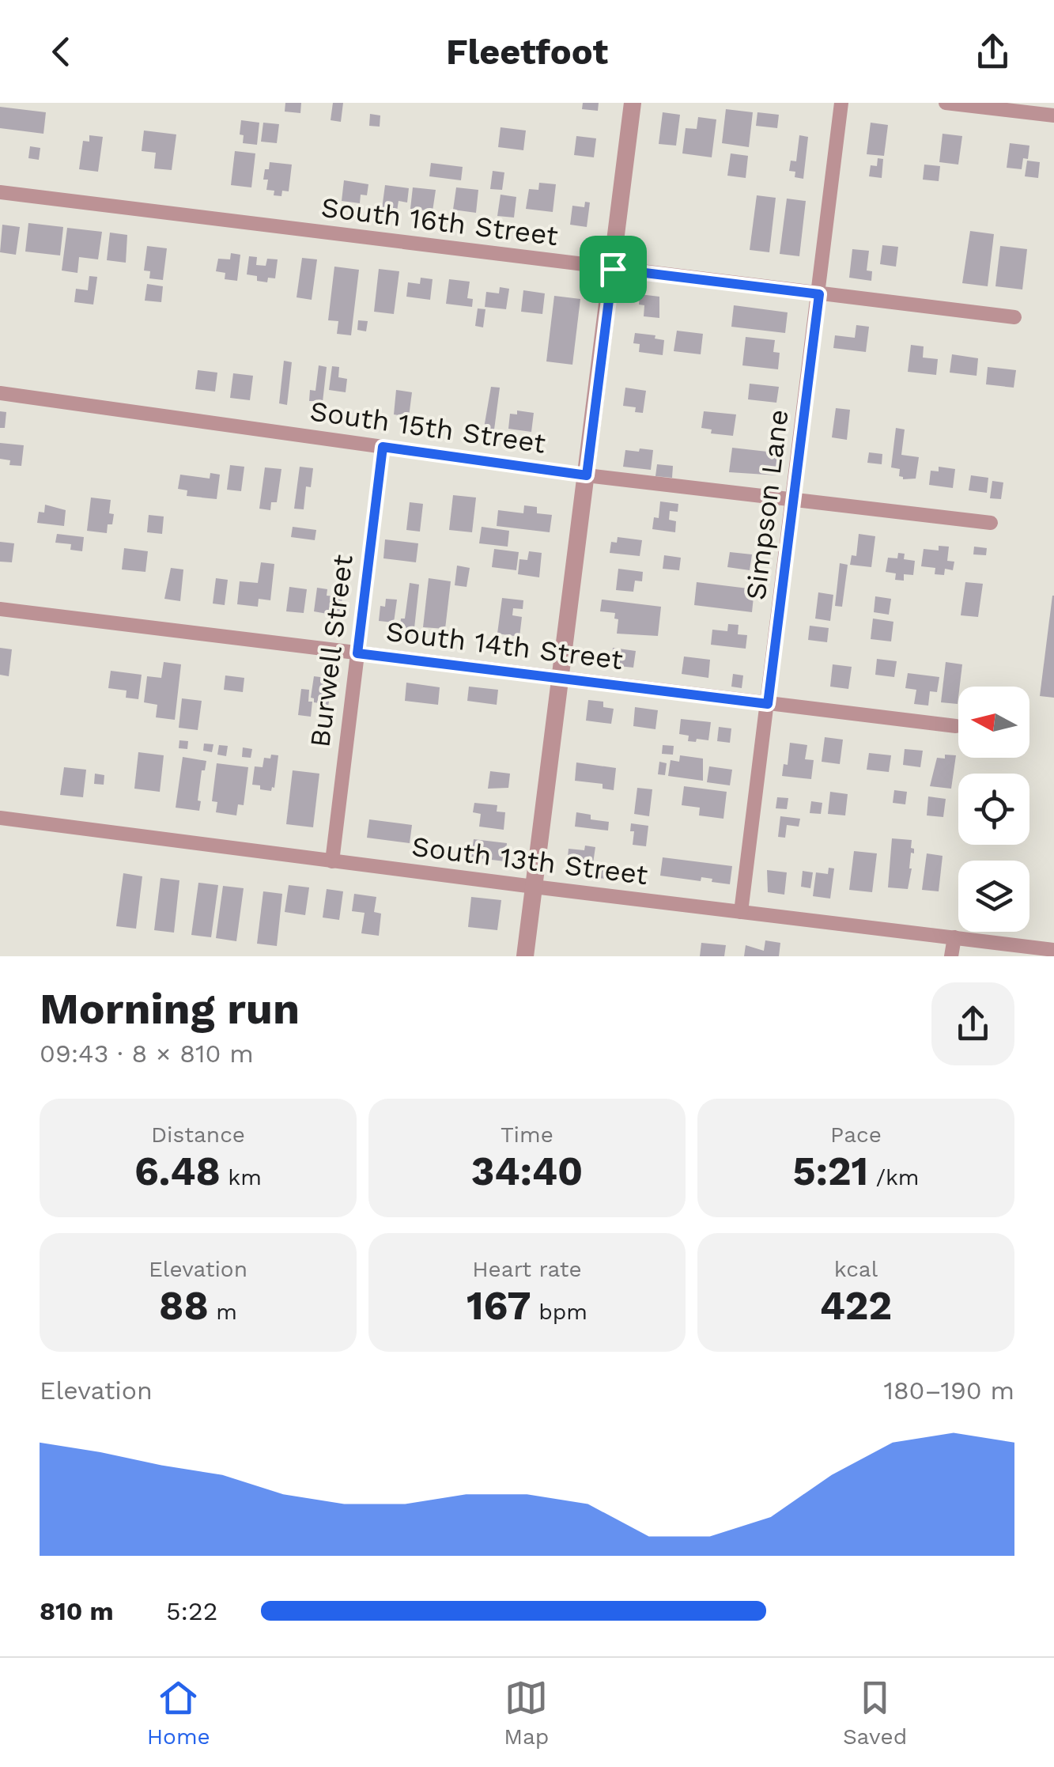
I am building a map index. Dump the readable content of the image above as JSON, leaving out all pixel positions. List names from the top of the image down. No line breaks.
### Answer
{"streets":{"street":["South 16th Street","South 15th Street","Simpson Lane","South 14th Street","Burwell Street","South 13th Street"]},"crossings":[["South 16th Street","Simpson Lane"],["South 15th Street","Simpson Lane"],["South 15th Street","Burwell Street"],["Simpson Lane","South 14th Street"],["Simpson Lane","South 13th Street"],["South 14th Street","Burwell Street"],["Burwell Street","South 13th Street"]],"north":"left","page":{"header":"Fleetfoot","heading":["Morning run","09:43 · 8 × 810 m"],"stats":[["Distance","6.48 km"],["Time","34:40"],["Pace","5:21 /km"],["Elevation","88 m"],["Heart rate","167 bpm"],["kcal","422"]],"chart":["Elevation","180–190 m"],"list":[{"name":"810 m","note":"5:22"}],"tabs":["Home","Map","Saved"]}}
